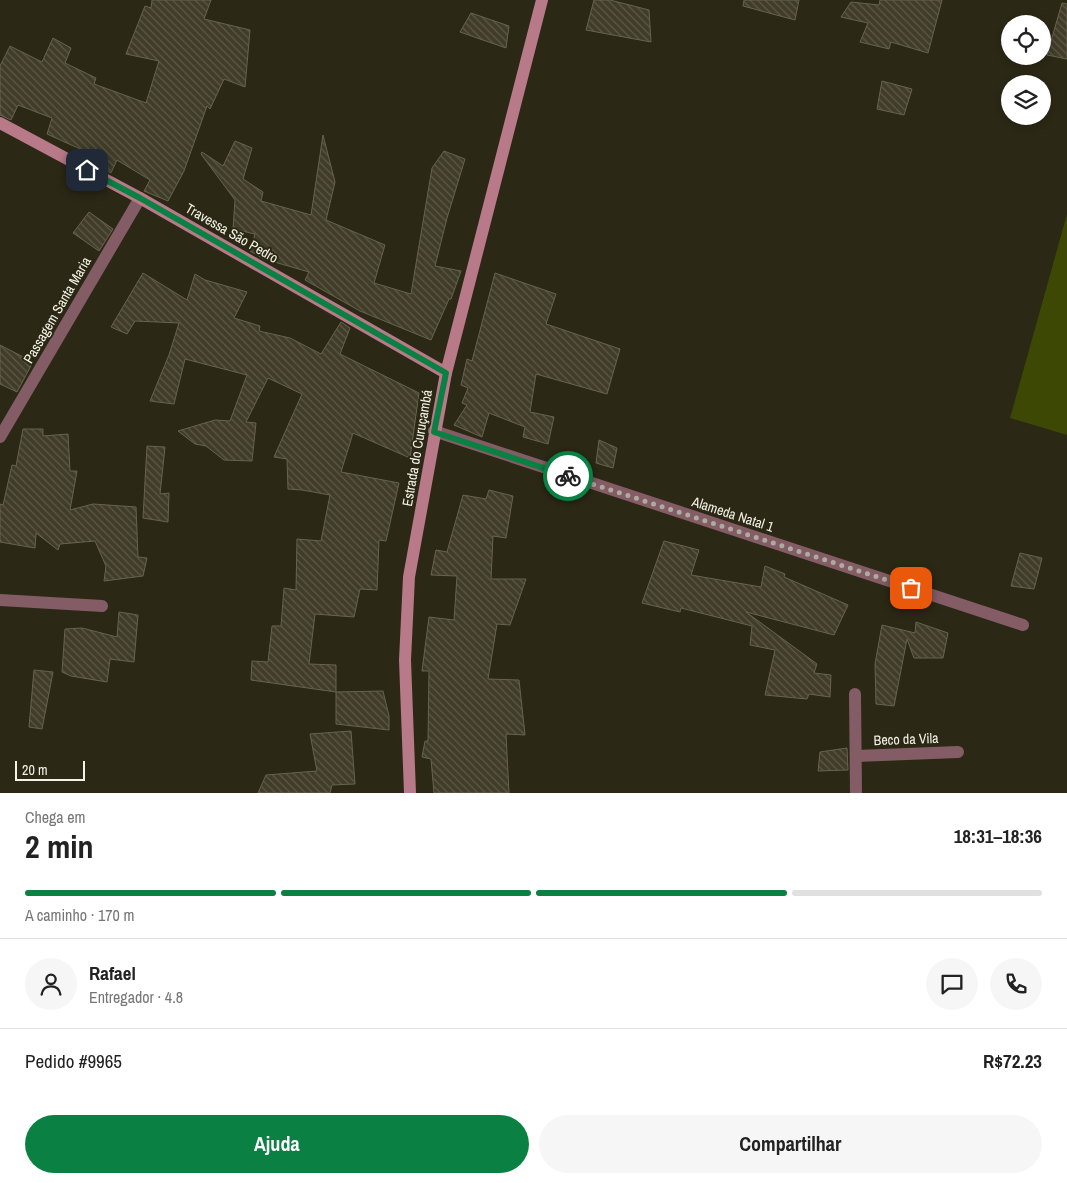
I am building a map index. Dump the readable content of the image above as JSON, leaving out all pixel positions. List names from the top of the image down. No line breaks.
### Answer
{"streets":{"street":["Travessa São Pedro","Passagem Santa Maria","Estrada do Curuçambá","Alameda Natal 1","Beco da Vila"]},"crossings":[["Travessa São Pedro","Passagem Santa Maria"],["Travessa São Pedro","Estrada do Curuçambá"],["Estrada do Curuçambá","Alameda Natal 1"]],"scale_bar":"20 m","page":{"scale":"20 m","heading":["2 min","Chega em","18:31–18:36"],"panel":["Rafael","Entregador · 4.8","Pedido #9965","R$72.23"],"bar":"A caminho · 170 m","buttons":["Ajuda","Compartilhar"]}}
